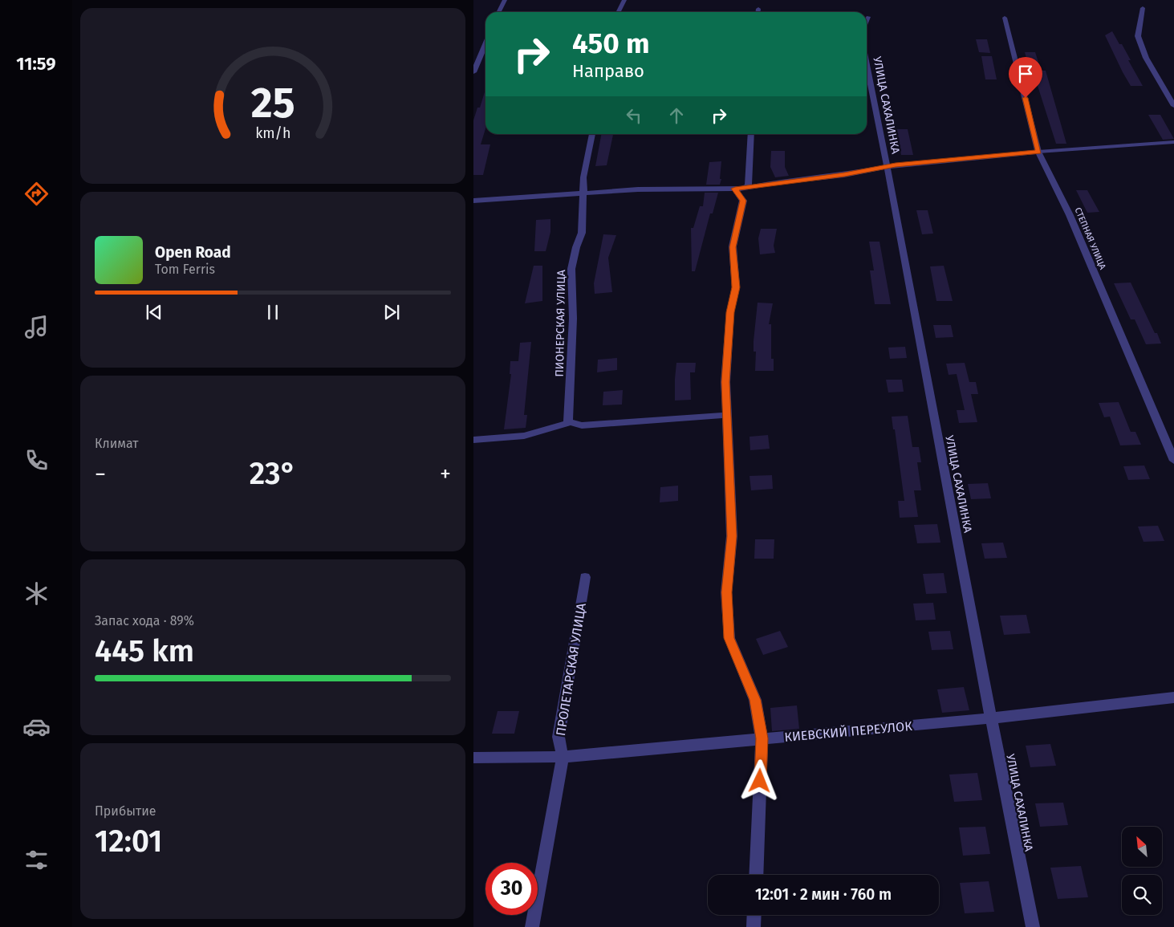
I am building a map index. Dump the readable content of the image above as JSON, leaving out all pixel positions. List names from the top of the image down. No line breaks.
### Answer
{"streets":{"street":["УЛИЦА САХАЛИНКА","СТЕПНАЯ УЛИЦА","ПИОНЕРСКАЯ УЛИЦА","ПРОЛЕТАРСКАЯ УЛИЦА","КИЕВСКИЙ ПЕРЕУЛОК"]},"crossings":[["УЛИЦА САХАЛИНКА","КИЕВСКИЙ ПЕРЕУЛОК"],["ПРОЛЕТАРСКАЯ УЛИЦА","КИЕВСКИЙ ПЕРЕУЛОК"]],"north":"top left","page":{"tabs":"11:59","turn":["450 m","Направо"],"song":["Open Road","Tom Ferris"],"tile":["Климат",["Запас хода · 89%","445 km"],["Прибытие","12:01"]],"heat":["−","23°","+"],"limit":"30","trip":"12:01 · 2 мин · 760 m","gauge":["25","km/h"]}}
